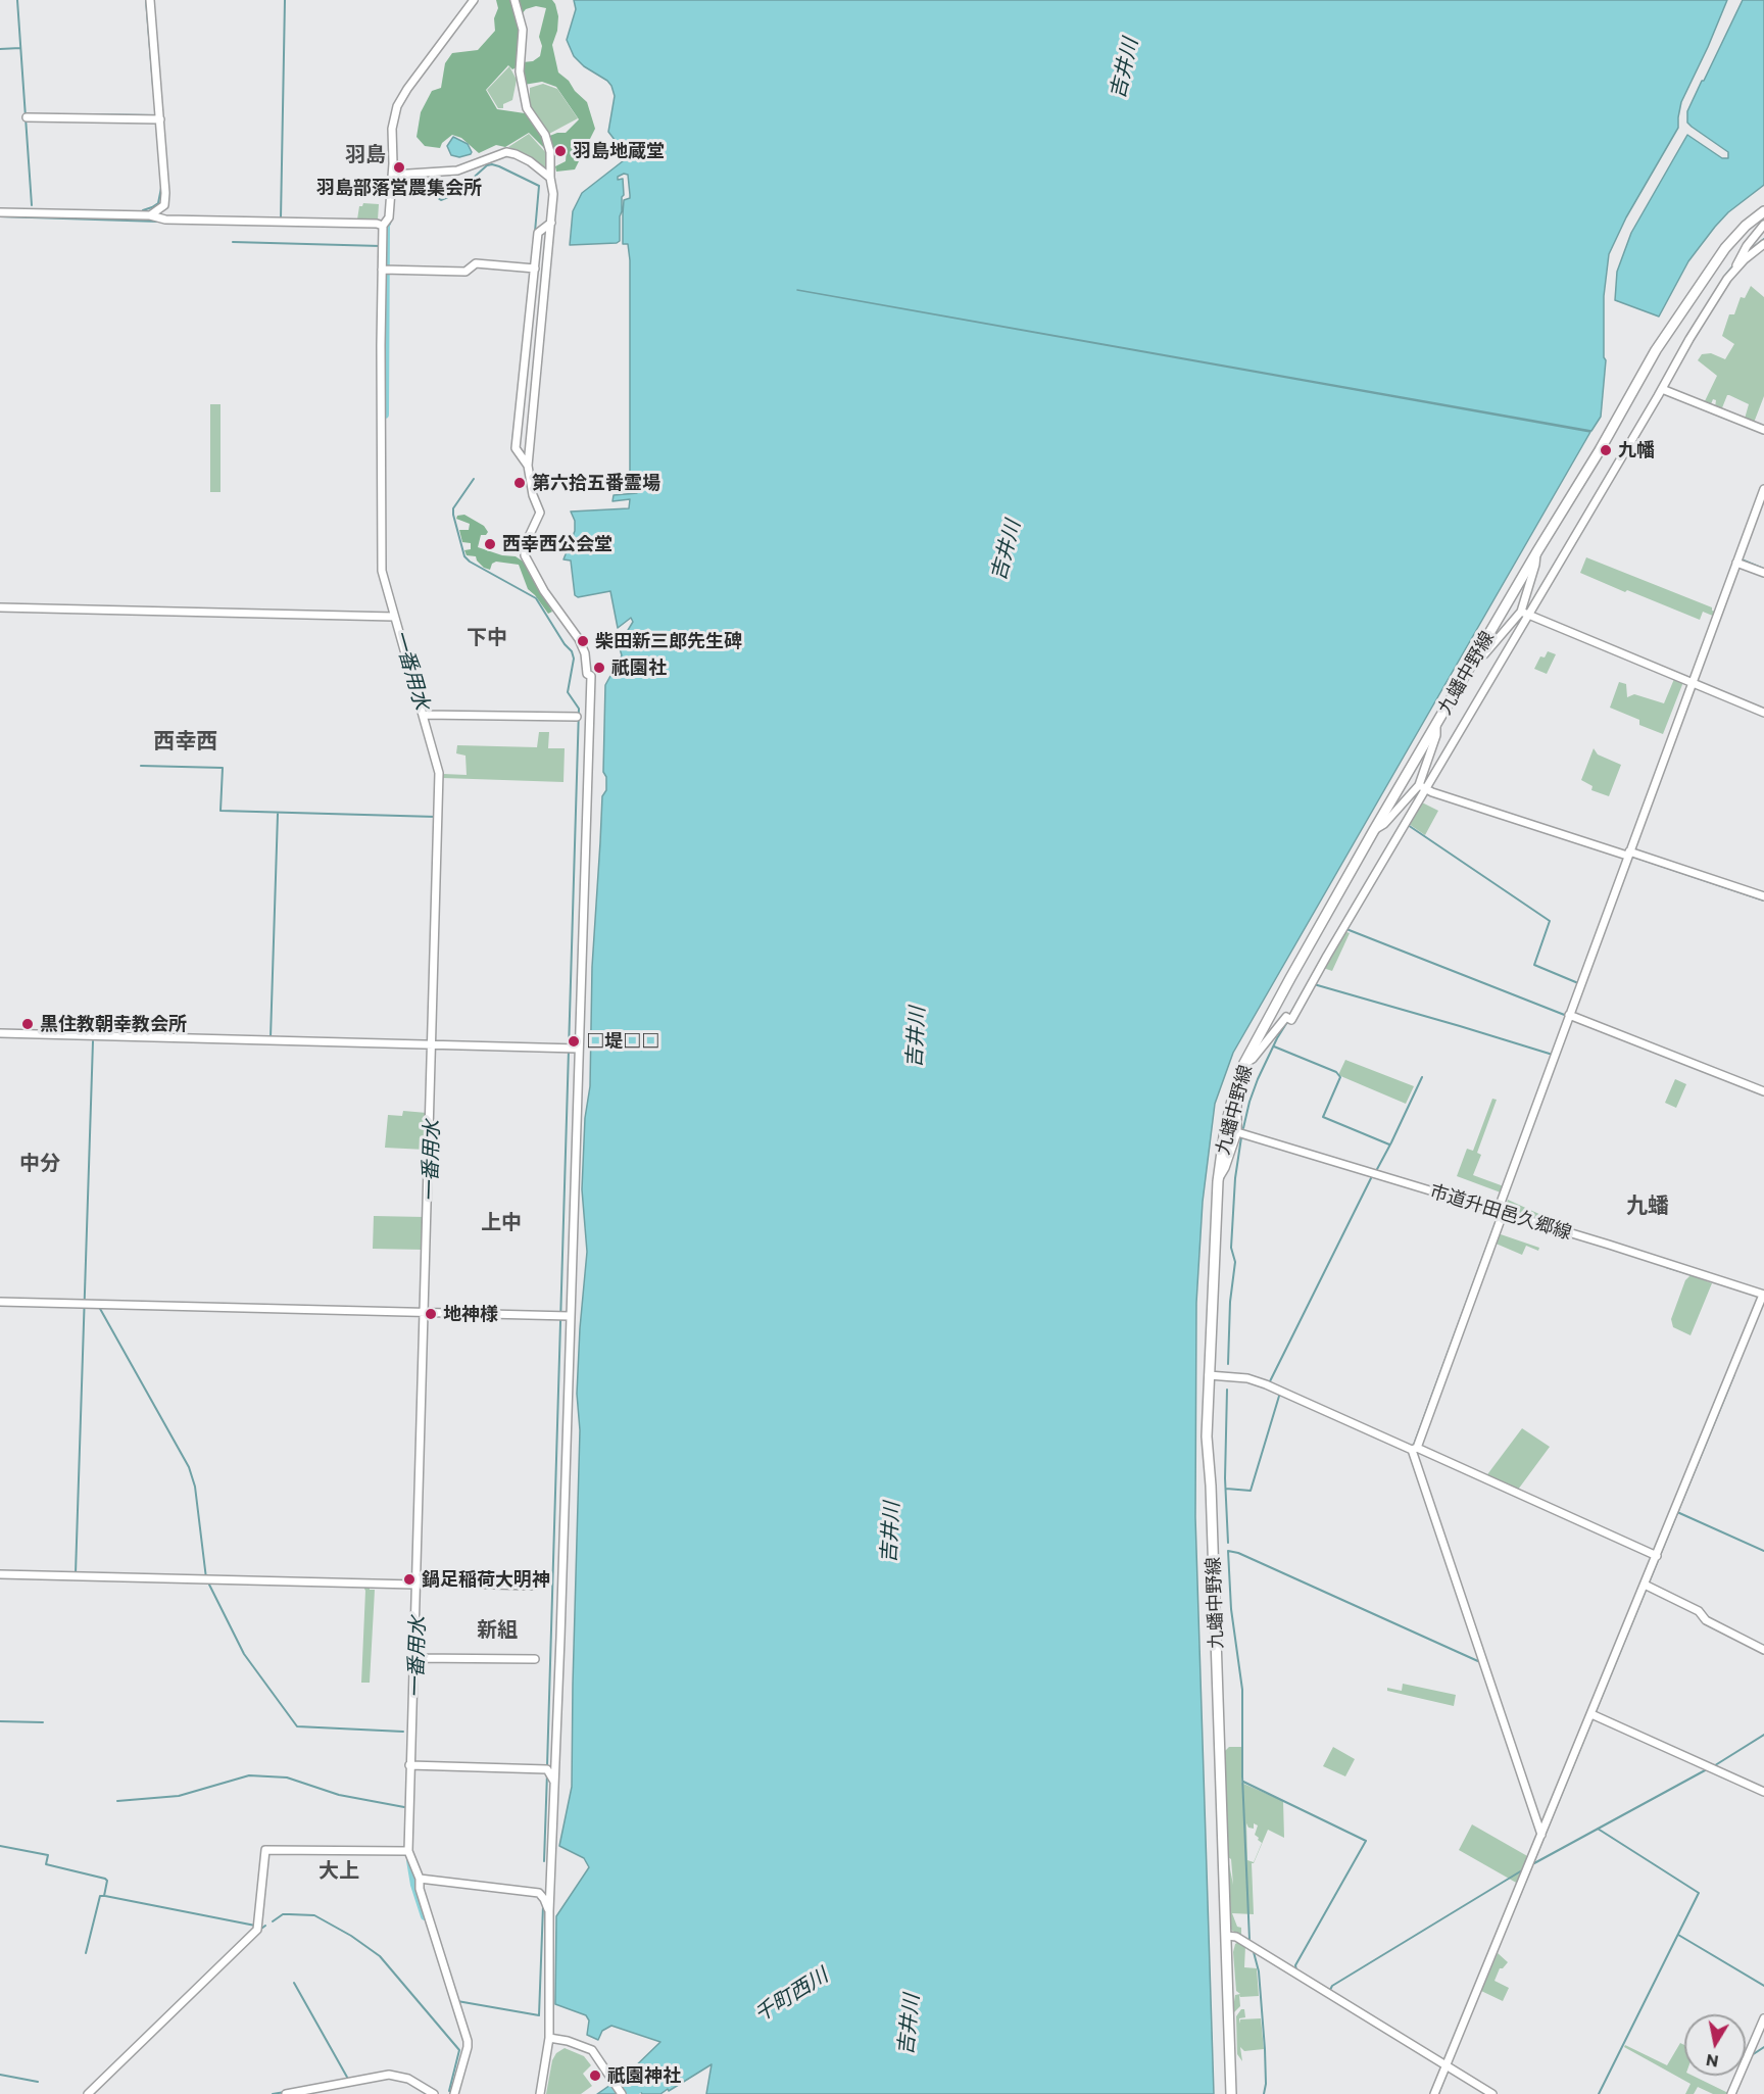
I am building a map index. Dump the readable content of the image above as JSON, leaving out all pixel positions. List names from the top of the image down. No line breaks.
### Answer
{"streets":{"main road":["九蟠中野線"],"street":["市道升田邑久郷線"]},"districts":["羽島","下中","西幸西","中分","九蟠","上中","新組","大上"],"water":["吉井川","一番用水","千町西川"],"places":["羽島地蔵堂","羽島部落営農集会所","九幡","第六拾五番霊場","西幸西公会堂","柴田新三郎先生碑","祇園社","黒住教朝幸教会所","□堤□□","地神様","鍋足稲荷大明神","祇園神社"],"north":"bottom"}
